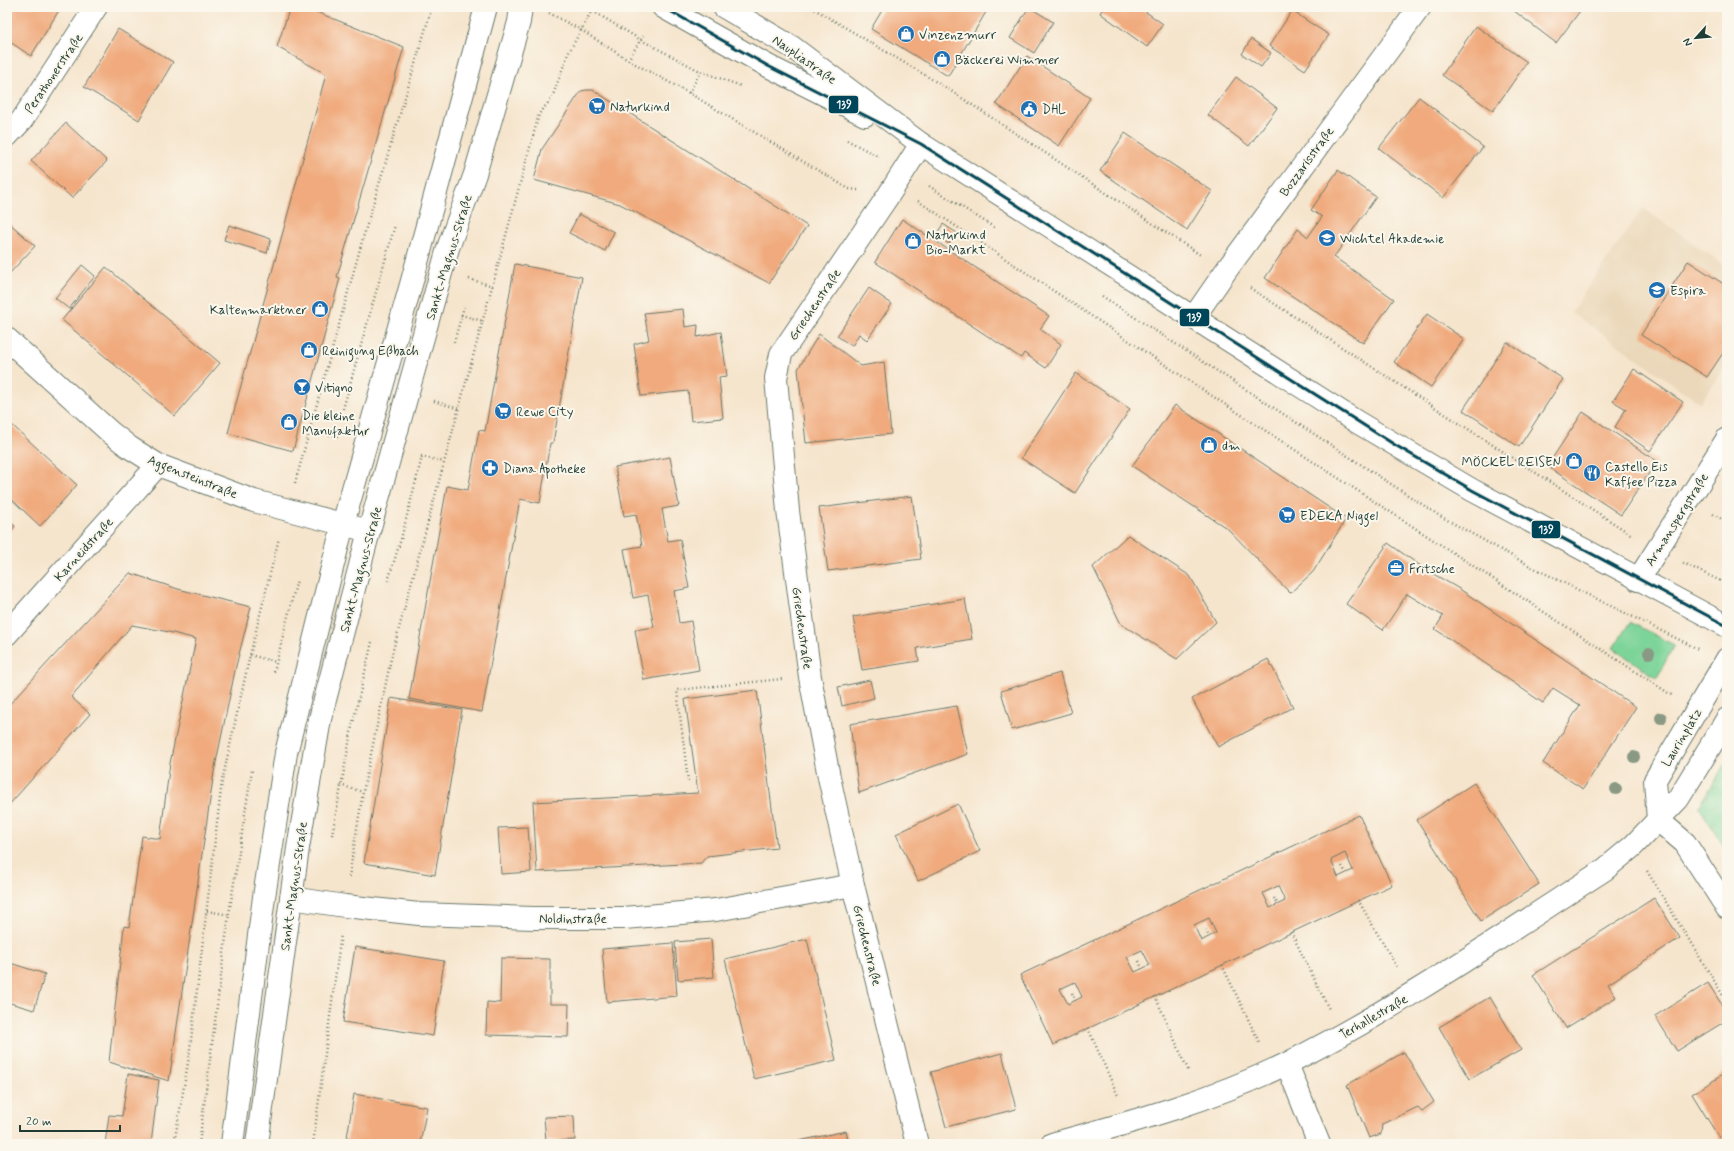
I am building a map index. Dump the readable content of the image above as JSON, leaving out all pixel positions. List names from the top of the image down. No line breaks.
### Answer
{"streets":{"street":["Naupliastraße","Perathonerstraße","Bozzarisstraße","Sankt-Magnus-Straße","Griechenstraße","Aggensteinstraße","Armanspergstraße","Karneidstraße","Laurinplatz","Noldinstraße","Terhallestraße"]},"crossings":[["Naupliastraße","Bozzarisstraße"],["Naupliastraße","Griechenstraße"],["Naupliastraße","Armanspergstraße"],["Sankt-Magnus-Straße","Aggensteinstraße"],["Sankt-Magnus-Straße","Noldinstraße"],["Griechenstraße","Noldinstraße"],["Aggensteinstraße","Karneidstraße"],["Laurinplatz","Terhallestraße"]],"places":{"shop":["Vinzenzmurr","Bäckerei Wimmer","Naturkind Bio-Markt","Kaltenmarktner","Reinigung Eßbach","Die kleine Manufaktur","dm","MÖCKEL REISEN"],"supermarket":["Naturkind","Rewe City","EDEKA Niggel"],"public building":["DHL"],"school or university":["Wichtel Akademie","Espira"],"bar":["Vitigno"],"pharmacy":["Diana Apotheke"],"restaurant":["Castello Eis Kaffee Pizza"],"office":["Fritsche"]},"lines":["transit line 139"],"scale_bar":"20 m","north":"bottom left"}
